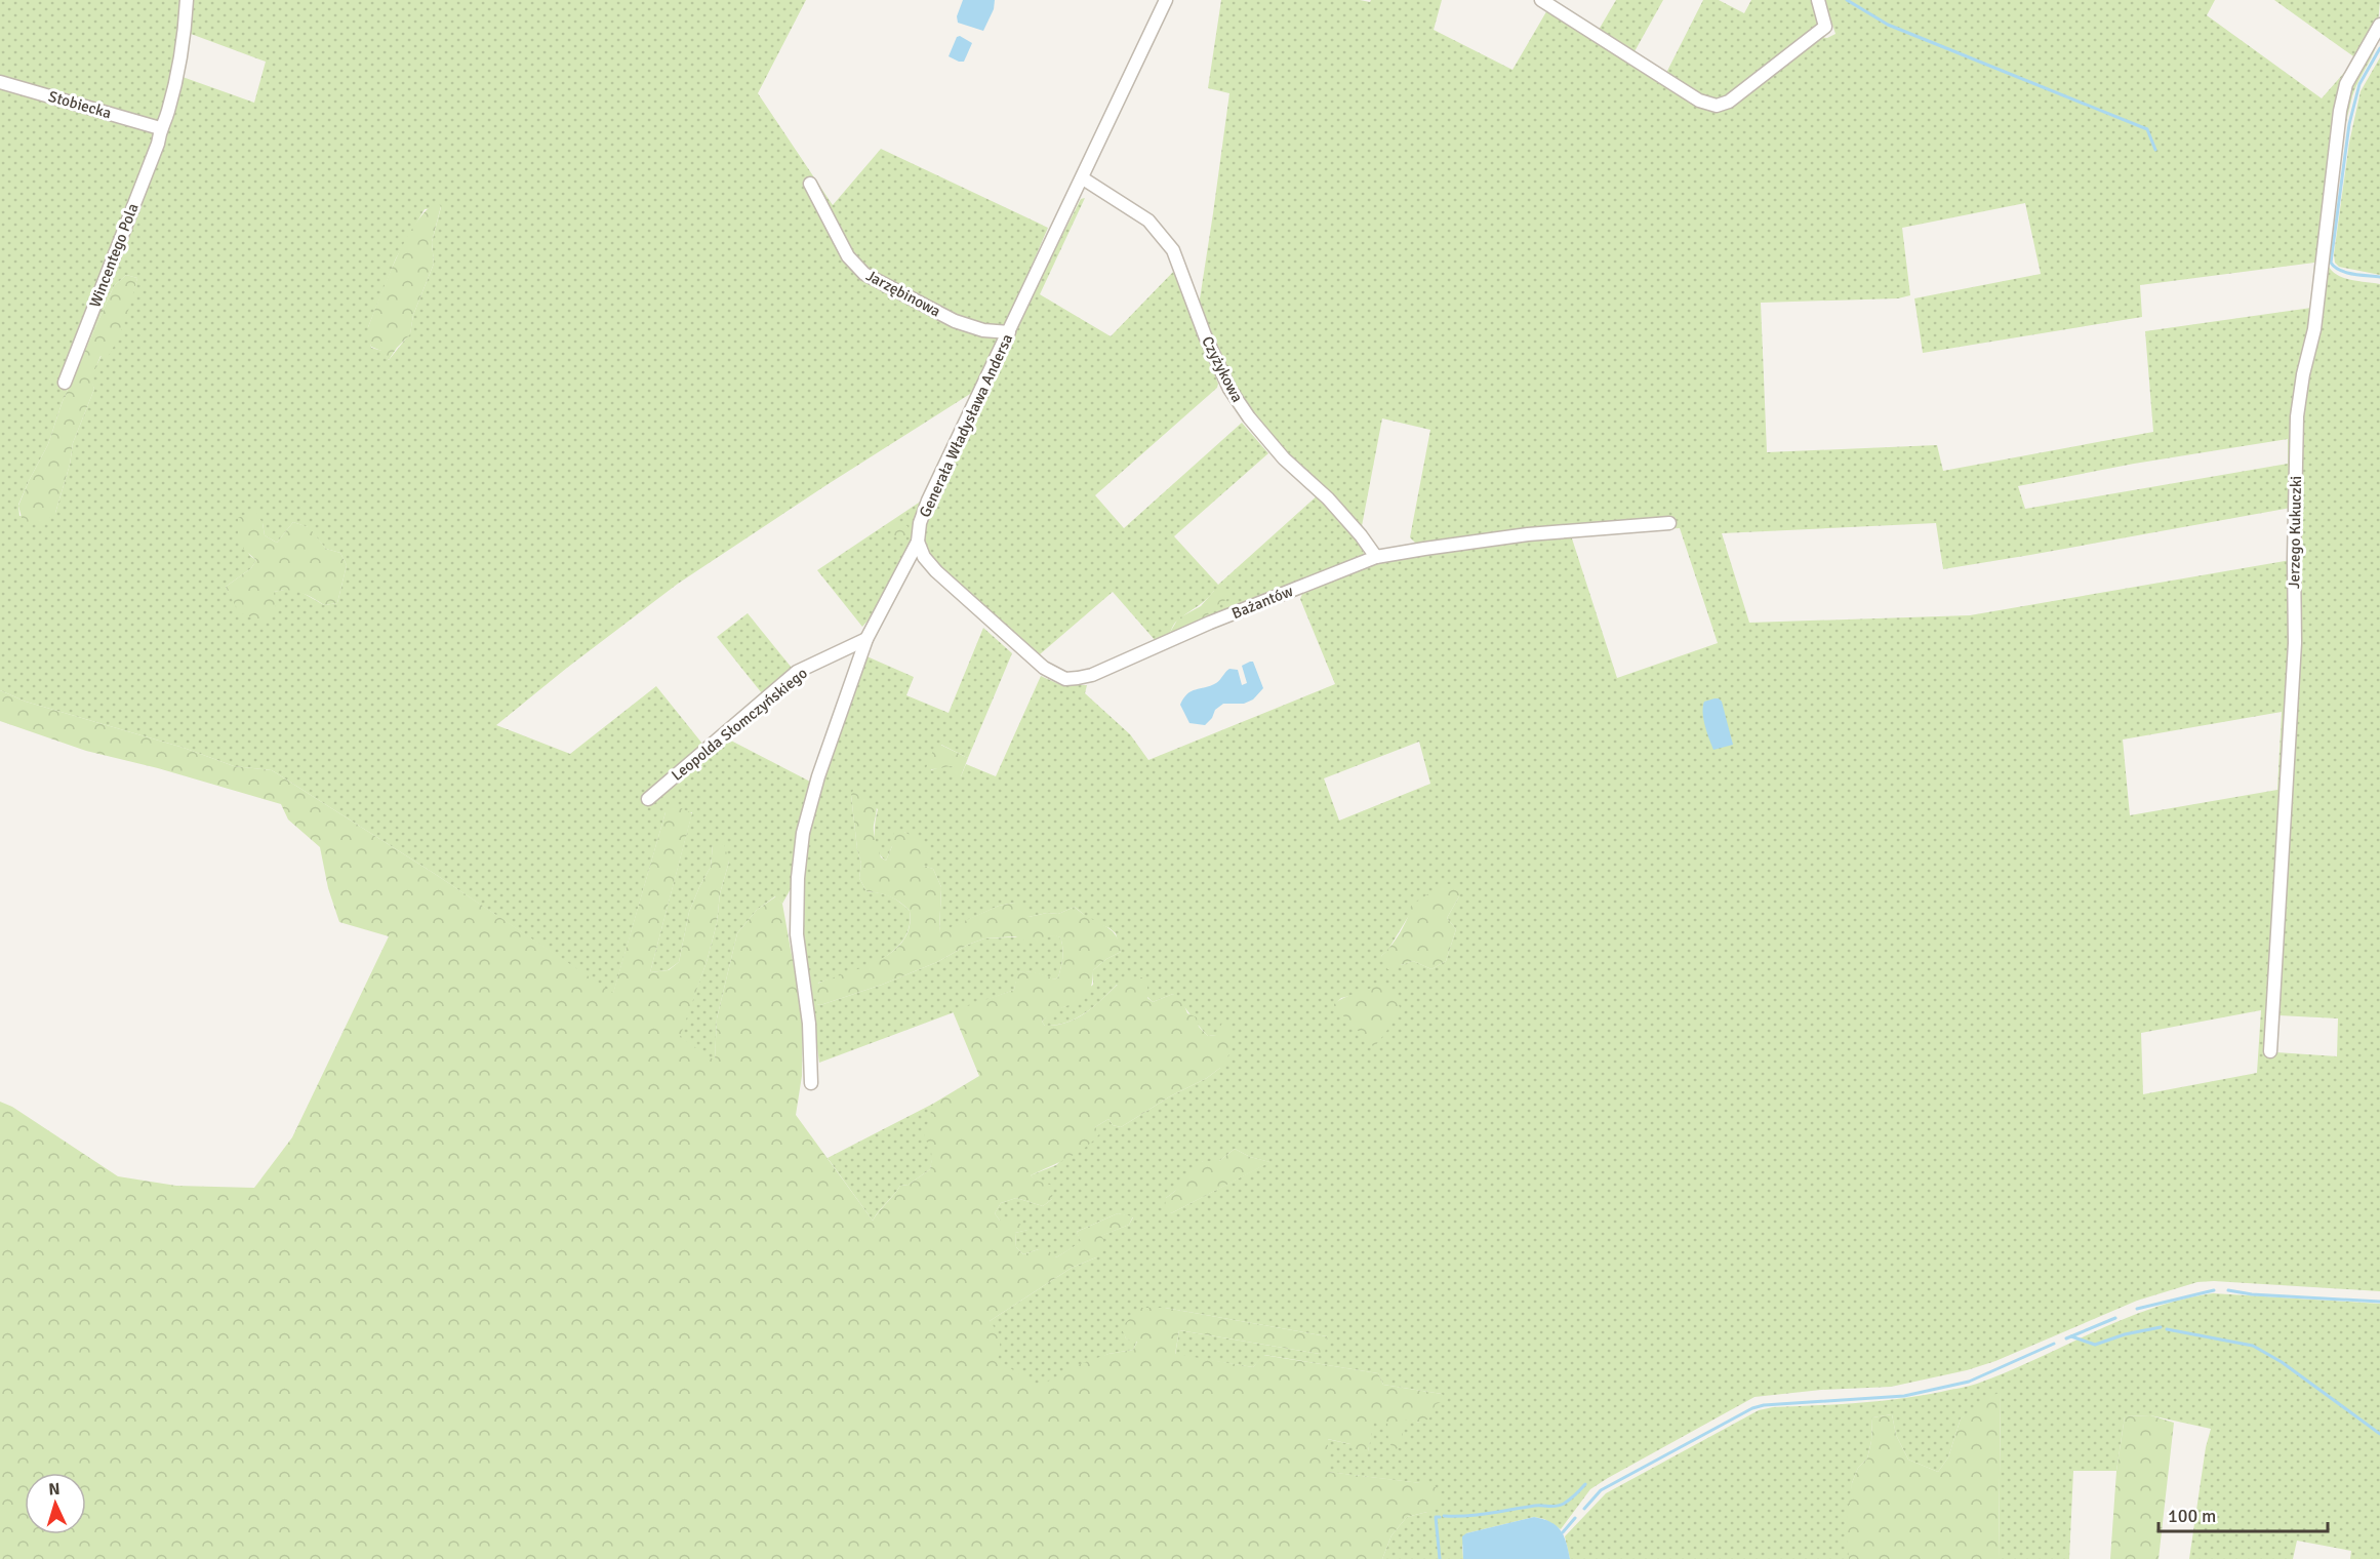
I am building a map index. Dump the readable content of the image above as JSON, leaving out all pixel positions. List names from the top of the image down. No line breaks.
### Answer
{"streets":{"street":["Stobiecka","Wincentego Pola","Jarzębinowa","Czyżykowa","Generała Władysława Andersa","Jerzego Kukuczki","Bażantów","Leopolda Słomczyńskiego"]},"crossings":[["Stobiecka","Wincentego Pola"],["Jarzębinowa","Generała Władysława Andersa"],["Czyżykowa","Generała Władysława Andersa"],["Czyżykowa","Bażantów"],["Generała Władysława Andersa","Bażantów"],["Generała Władysława Andersa","Leopolda Słomczyńskiego"]],"scale_bar":"100 m","north":"top"}
